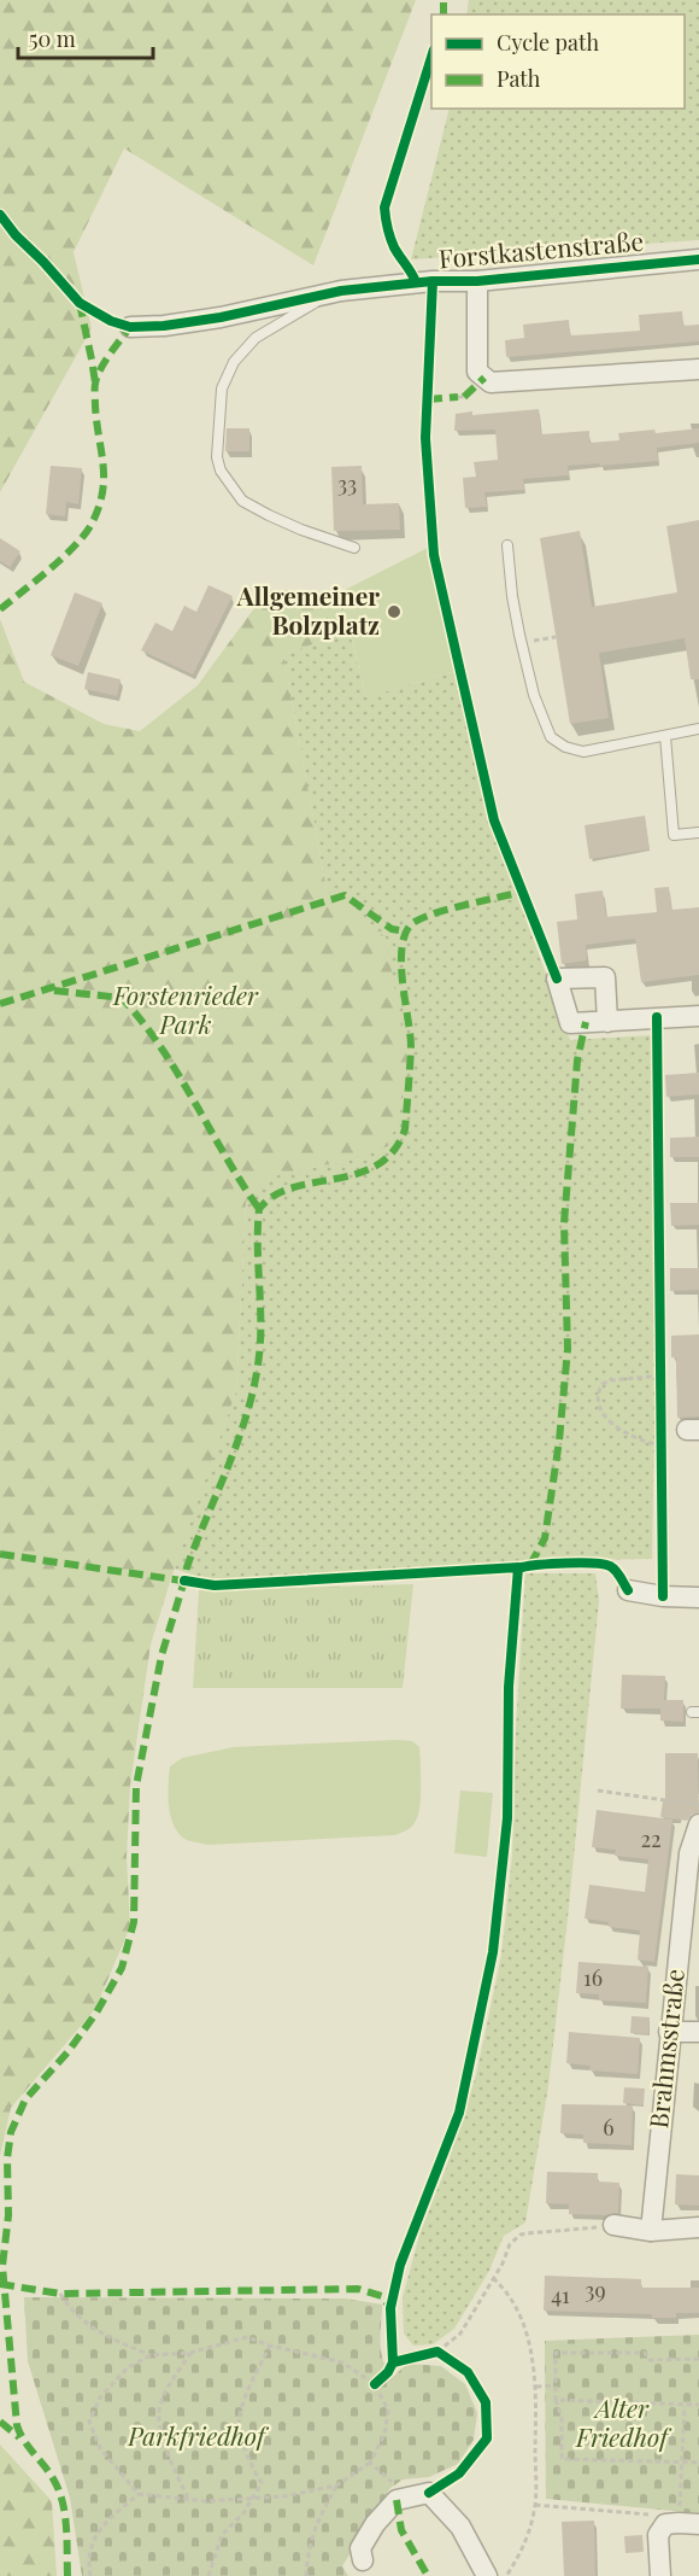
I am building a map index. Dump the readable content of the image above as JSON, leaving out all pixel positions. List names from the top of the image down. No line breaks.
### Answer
{"streets":{"street":["Forstkastenstraße","Brahmsstraße"]},"parks":["Forstenrieder Park","Alter Friedhof","Parkfriedhof"],"places":["Allgemeiner Bolzplatz"],"house_numbers":["33","22","16","6","39","41"],"legend":["Cycle path","Path"],"scale_bar":"50 m"}
